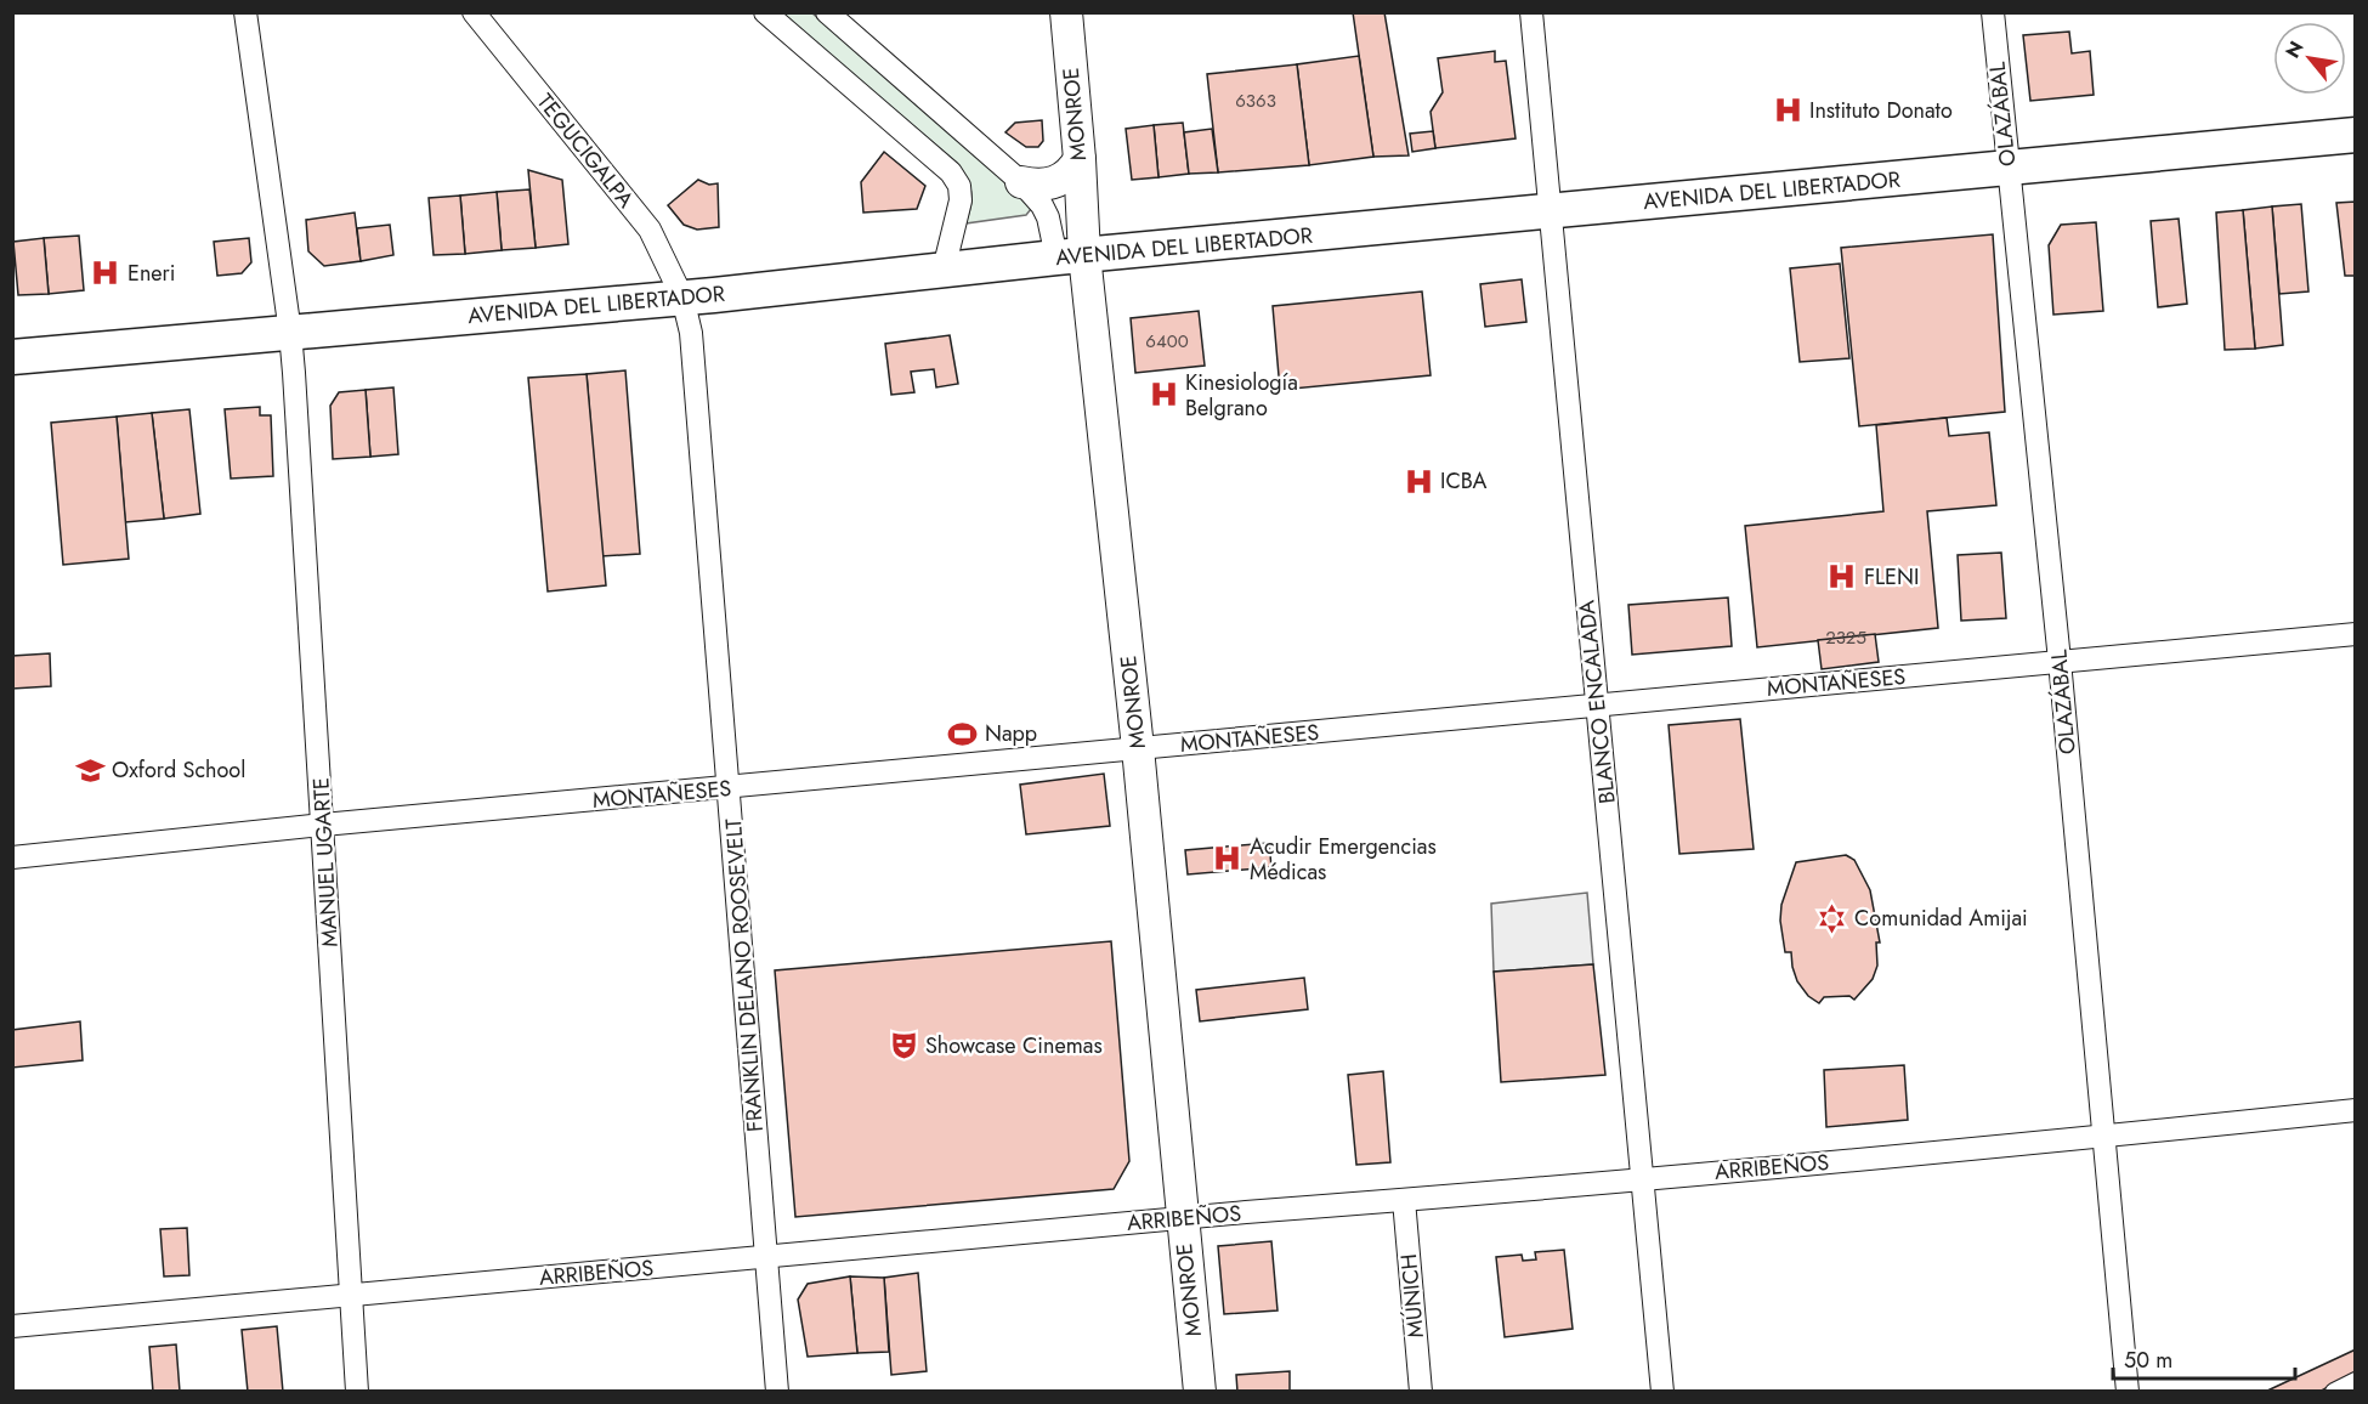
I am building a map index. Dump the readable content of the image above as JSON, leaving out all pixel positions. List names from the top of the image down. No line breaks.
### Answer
{"streets":{"main road":["MONROE","AVENIDA DEL LIBERTADOR"],"street":["OLAZÁBAL","TEGUCIGALPA","MONTAÑESES","BLANCO ENCALADA","MANUEL UGARTE","FRANKLIN DELANO ROOSEVELT","ARRIBEÑOS","MÚNICH"]},"crossings":[["MONROE","AVENIDA DEL LIBERTADOR"],["MONROE","MONTAÑESES"],["MONROE","ARRIBEÑOS"],["OLAZÁBAL","AVENIDA DEL LIBERTADOR"],["OLAZÁBAL","MONTAÑESES"],["OLAZÁBAL","ARRIBEÑOS"],["TEGUCIGALPA","AVENIDA DEL LIBERTADOR"],["TEGUCIGALPA","FRANKLIN DELANO ROOSEVELT"],["AVENIDA DEL LIBERTADOR","BLANCO ENCALADA"],["AVENIDA DEL LIBERTADOR","MANUEL UGARTE"],["AVENIDA DEL LIBERTADOR","FRANKLIN DELANO ROOSEVELT"],["MONTAÑESES","BLANCO ENCALADA"],["MONTAÑESES","MANUEL UGARTE"],["MONTAÑESES","FRANKLIN DELANO ROOSEVELT"],["BLANCO ENCALADA","ARRIBEÑOS"],["MANUEL UGARTE","ARRIBEÑOS"],["FRANKLIN DELANO ROOSEVELT","ARRIBEÑOS"],["ARRIBEÑOS","MÚNICH"]],"places":{"hospital":["Instituto Donato","Eneri","Kinesiología Belgrano","ICBA","FLENI","Acudir Emergencias Médicas"],"sports":["Napp"],"school or university":["Oxford School"],"synagogue":["Comunidad Amijai"],"theatre":["Showcase Cinemas"]},"house_numbers":["6363","6400","2325"],"scale_bar":"50 m","north":"top left"}
